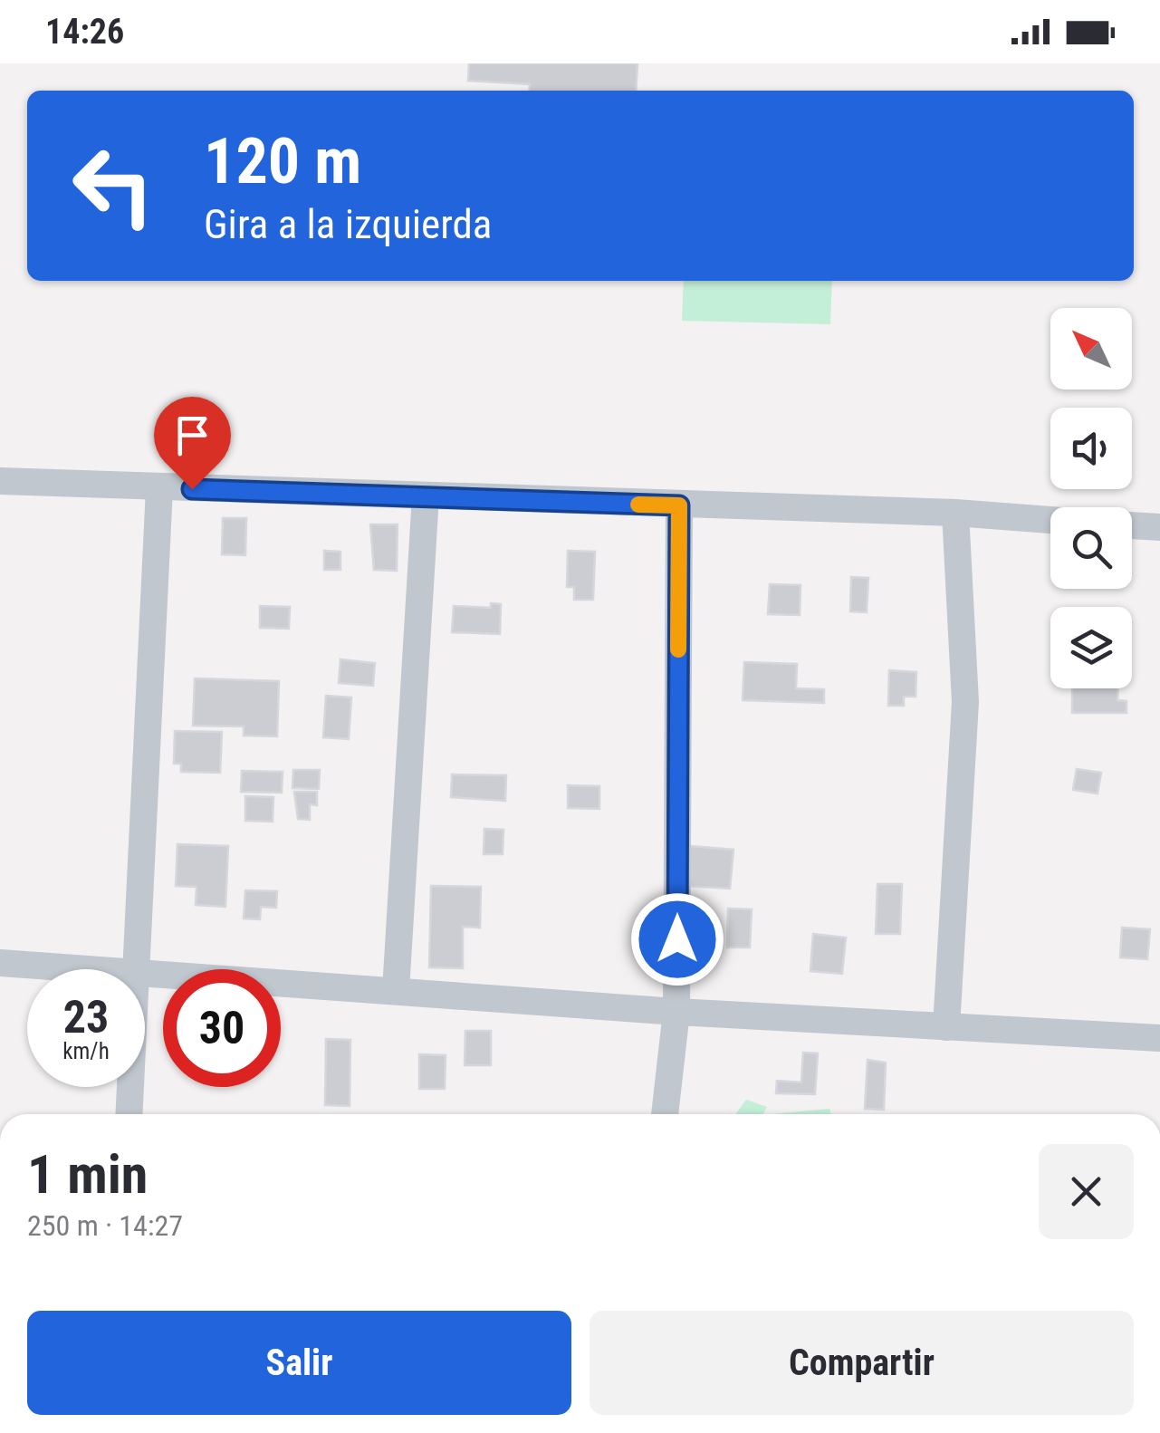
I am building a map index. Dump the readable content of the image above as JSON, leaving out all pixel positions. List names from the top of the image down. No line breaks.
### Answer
{"north":"top left","page":{"status":"14:26","turn":["120 m","Gira a la izquierda"],"speed":"23 km/h","limit":"30","heading":["1 min","250 m · 14:27"],"buttons":["Salir","Compartir"]}}
